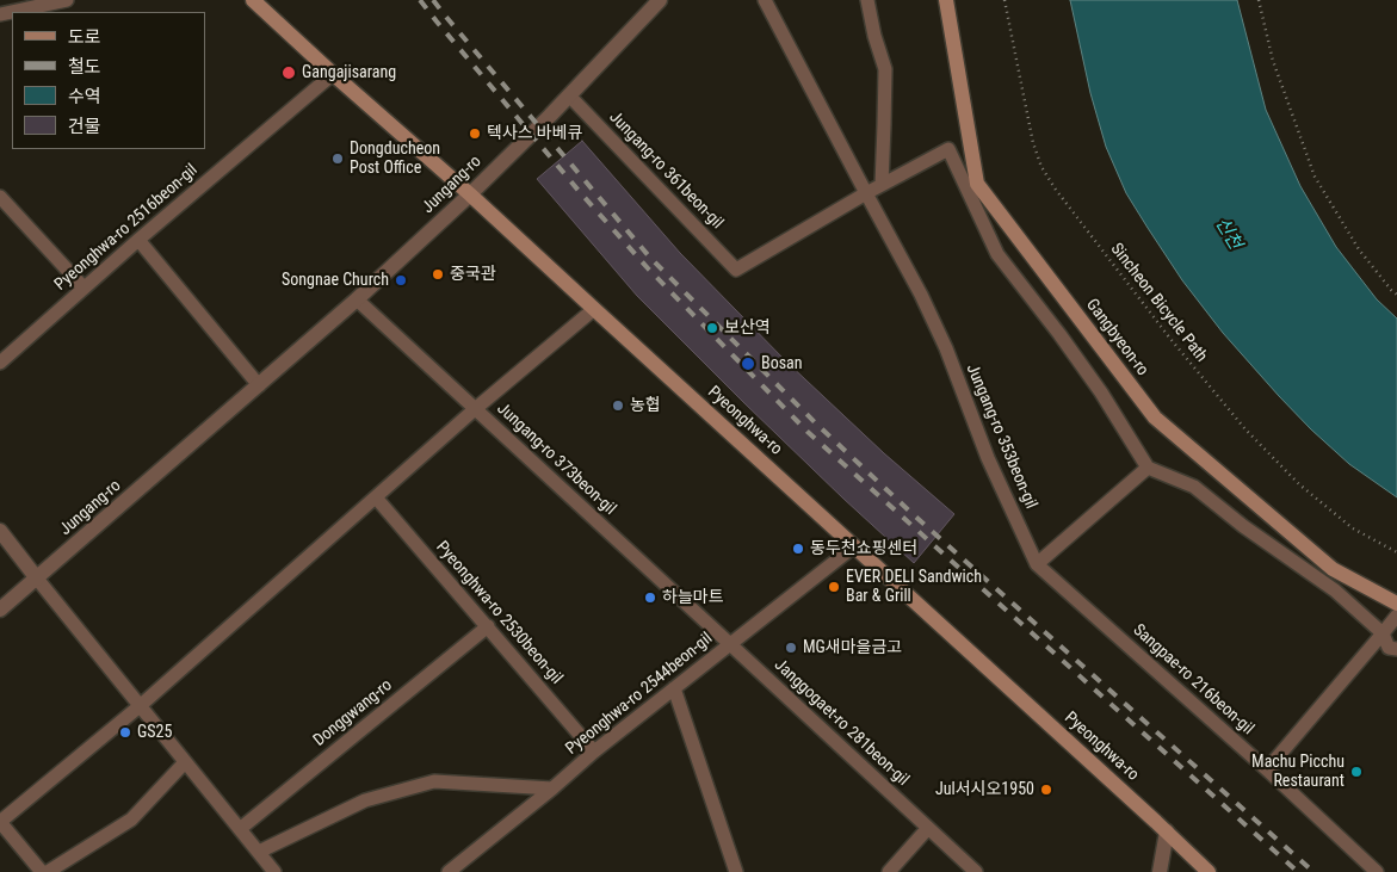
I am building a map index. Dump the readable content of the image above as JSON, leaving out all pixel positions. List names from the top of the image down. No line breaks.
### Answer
{"streets":{"main road":["Gangbyeon-ro","Pyeonghwa-ro"],"street":["Jungang-ro 361beon-gil","Jungang-ro","Pyeonghwa-ro 2516beon-gil","Jungang-ro 353beon-gil","Jungang-ro 373beon-gil","Pyeonghwa-ro 2530beon-gil","Sangpae-ro 216beon-gil","Pyeonghwa-ro 2544beon-gil","Donggwang-ro","Janggogaet-ro 281beon-gil"],"path":["Sincheon Bicycle Path"]},"crossings":[["Jungang-ro 361beon-gil","Jungang-ro"],["Jungang-ro 361beon-gil","Jungang-ro 353beon-gil"],["Jungang-ro","Pyeonghwa-ro"],["Jungang-ro","Jungang-ro 373beon-gil"],["Pyeonghwa-ro 2516beon-gil","Pyeonghwa-ro"],["Pyeonghwa-ro","Pyeonghwa-ro 2544beon-gil"],["Jungang-ro 353beon-gil","Sangpae-ro 216beon-gil"],["Jungang-ro 373beon-gil","Pyeonghwa-ro 2544beon-gil"],["Jungang-ro 373beon-gil","Janggogaet-ro 281beon-gil"],["Pyeonghwa-ro 2530beon-gil","Pyeonghwa-ro 2544beon-gil"],["Pyeonghwa-ro 2530beon-gil","Donggwang-ro"],["Pyeonghwa-ro 2544beon-gil","Janggogaet-ro 281beon-gil"]],"water":["신천"],"places":["Gangajisarang","텍사스 바베큐","Dongducheon Post Office","중국관","Songnae Church","보산역","Bosan","농협","동두천쇼핑센터","EVER DELI Sandwich Bar & Grill","하늘마트","MG새마을금고","GS25","Machu Picchu Restaurant","Jul서시오1950"],"legend":["도로","철도","수역","건물"]}
